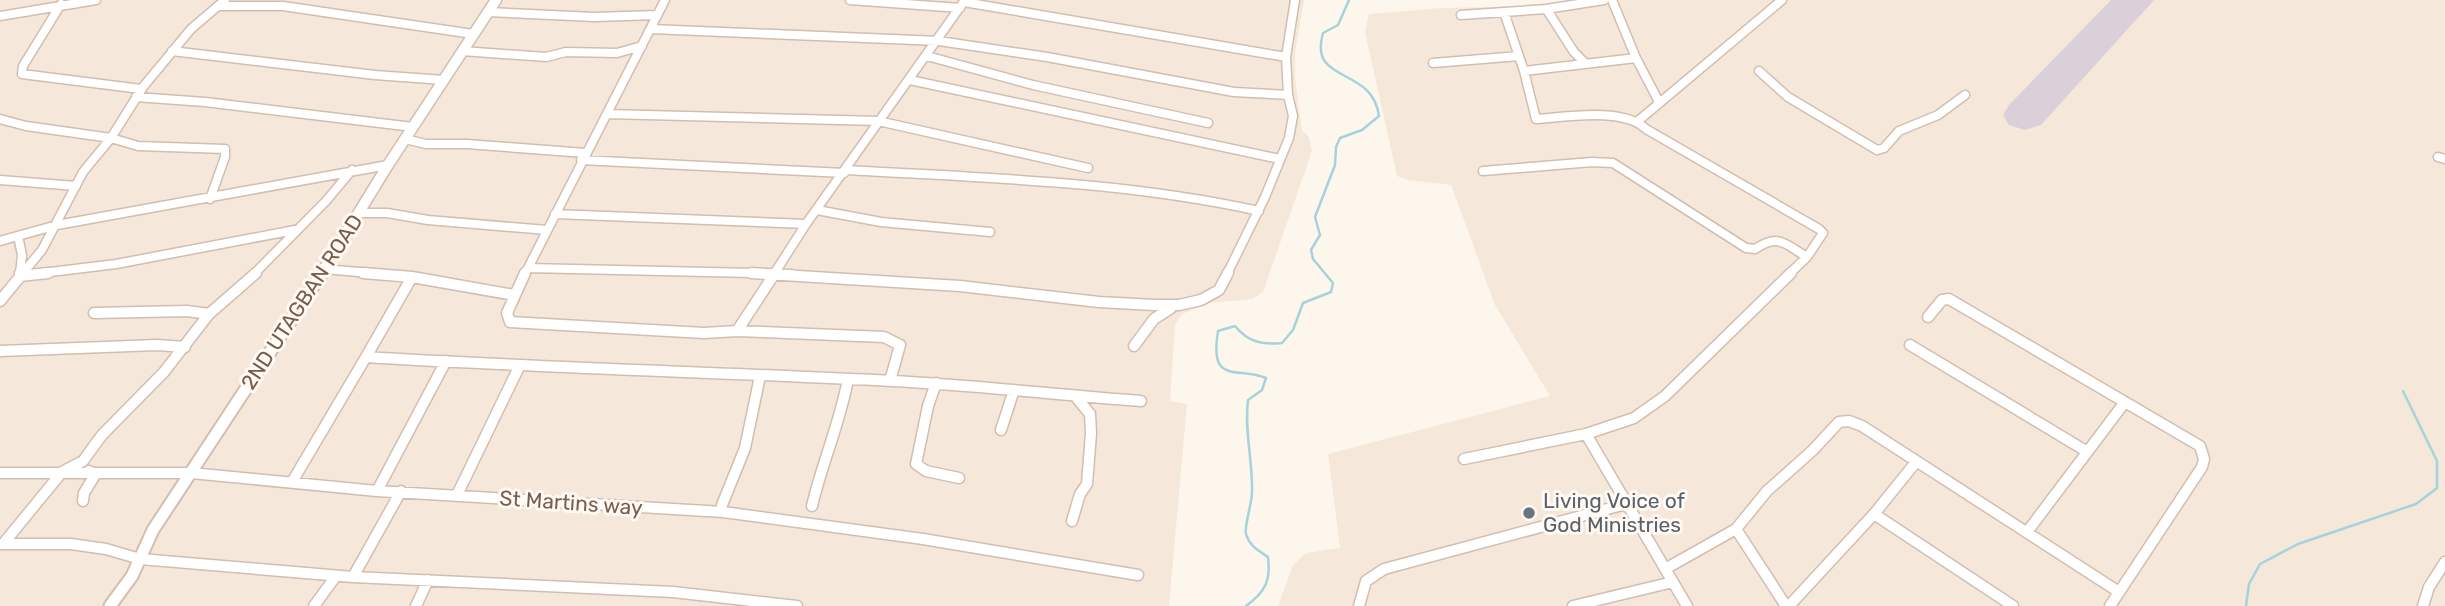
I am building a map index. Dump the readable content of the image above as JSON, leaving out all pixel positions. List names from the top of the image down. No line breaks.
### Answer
{"streets":{"street":["2ND UTAGBAN ROAD","St Martins way"]},"crossings":[["2ND UTAGBAN ROAD","St Martins way"]],"places":["Living Voice of God Ministries"]}
